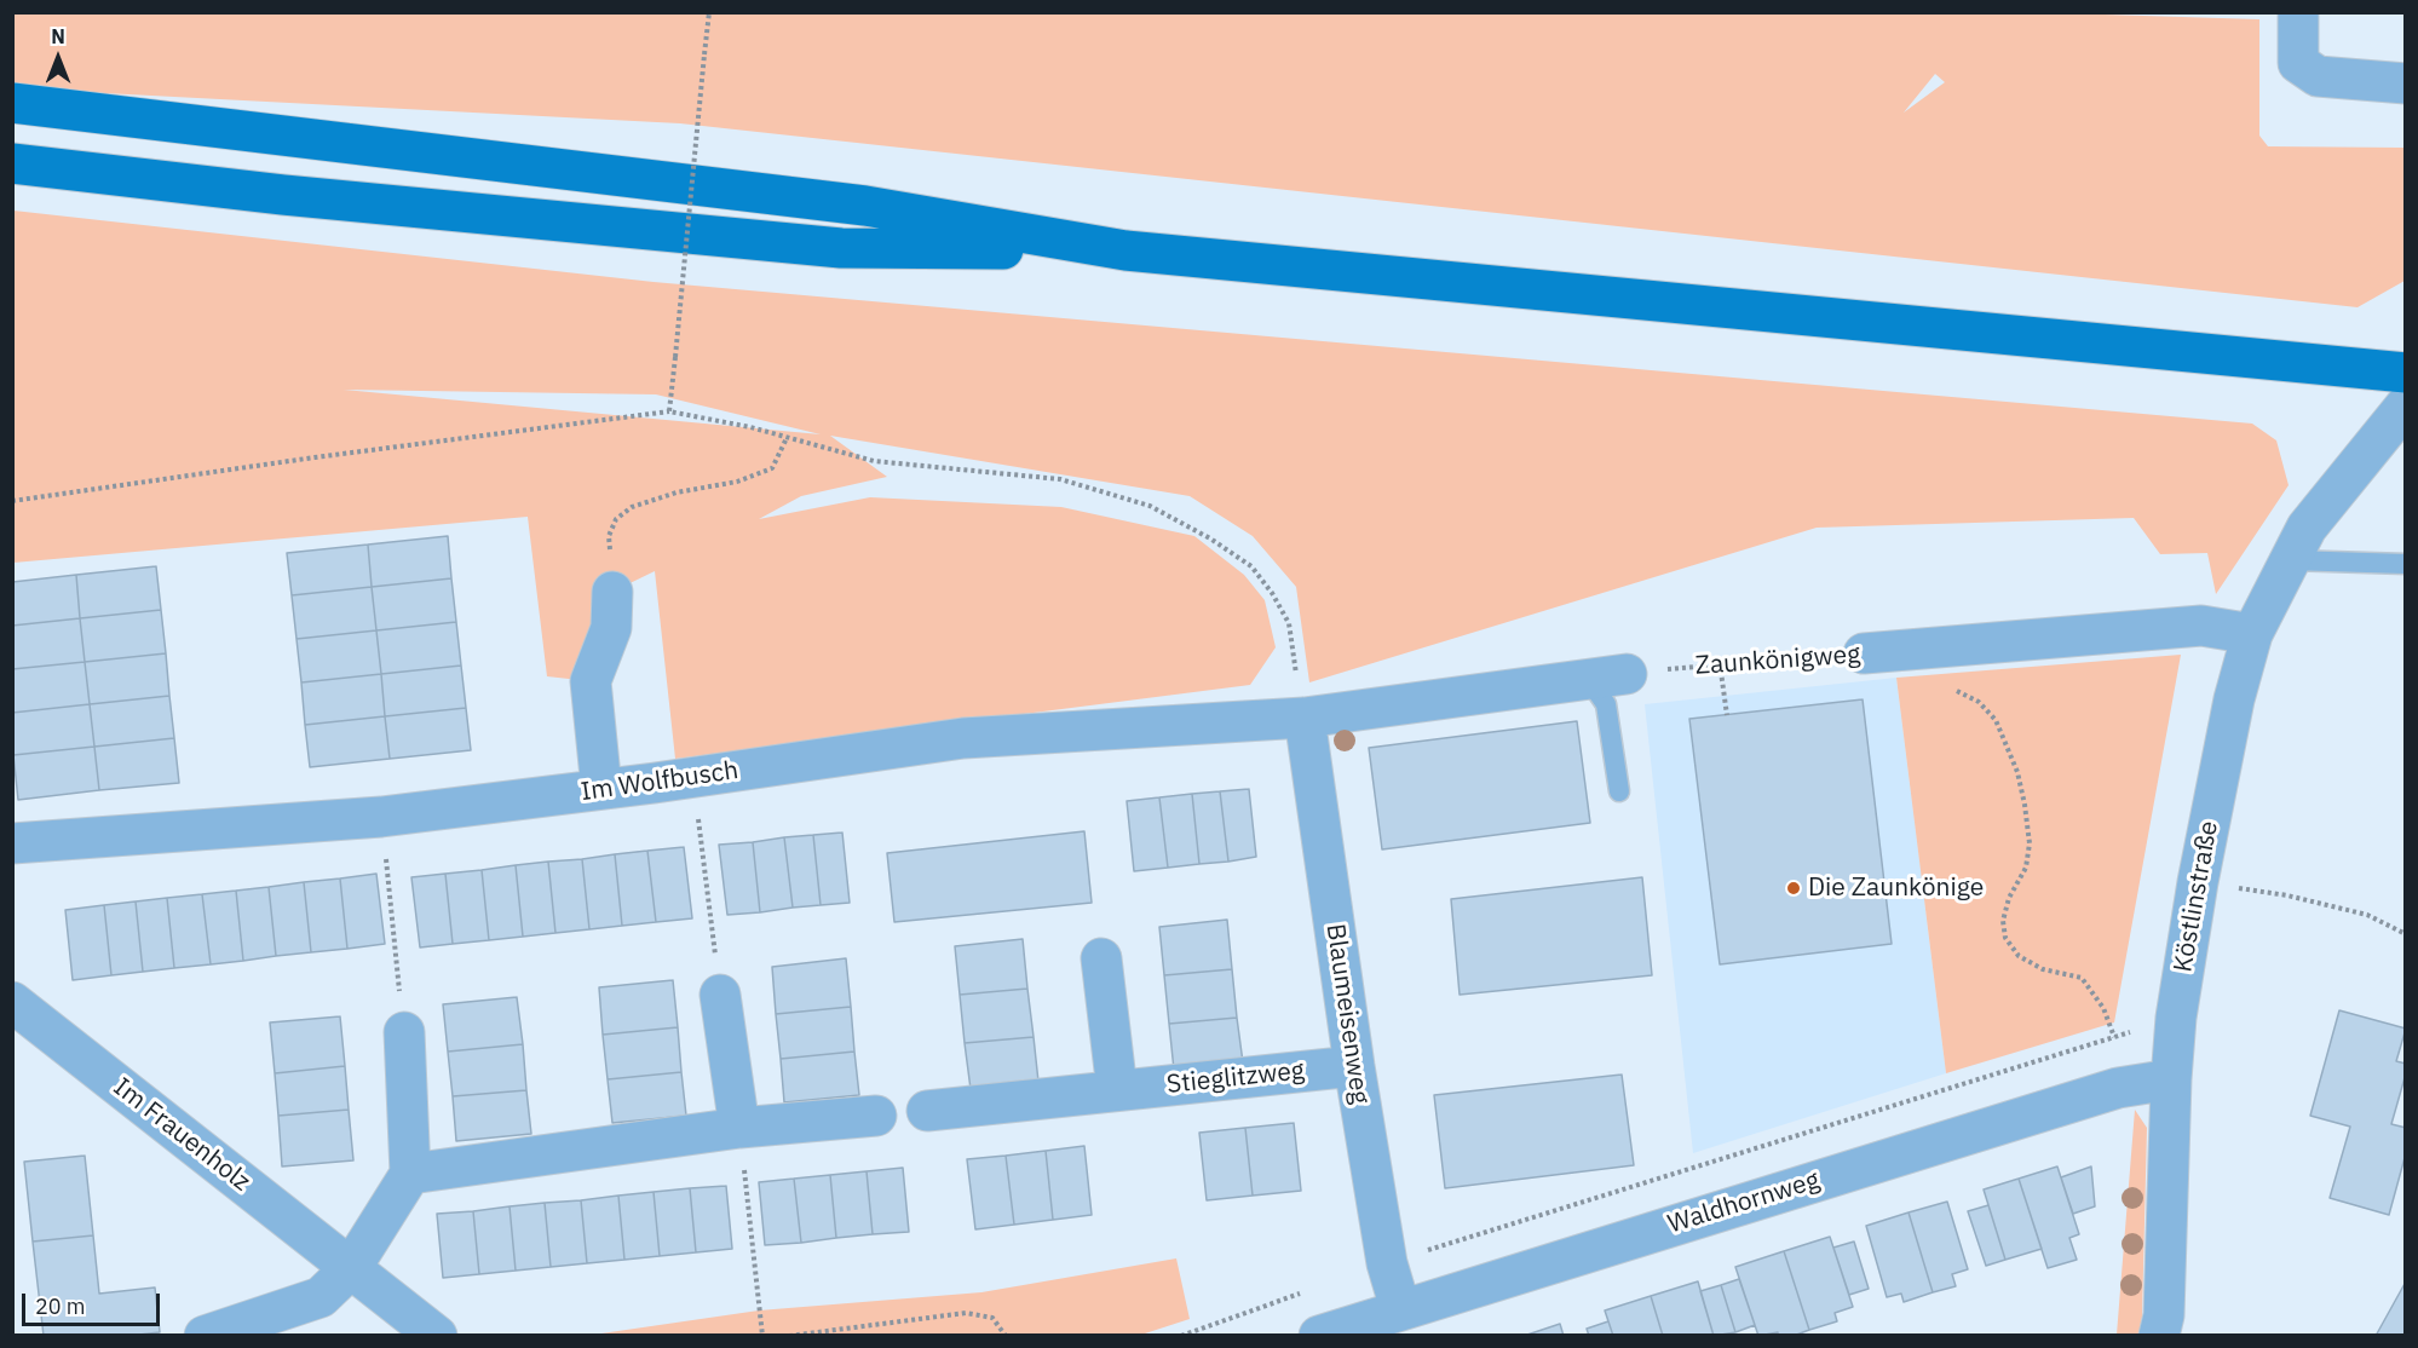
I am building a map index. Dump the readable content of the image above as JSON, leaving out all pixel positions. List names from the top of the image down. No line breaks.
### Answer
{"streets":{"street":["Zaunkönigweg","Im Wolfbusch","Köstlinstraße","Blaumeisenweg","Stieglitzweg","Im Frauenholz","Waldhornweg"]},"crossings":[["Zaunkönigweg","Köstlinstraße"],["Im Wolfbusch","Blaumeisenweg"],["Köstlinstraße","Waldhornweg"],["Blaumeisenweg","Stieglitzweg"],["Blaumeisenweg","Waldhornweg"]],"places":["Die Zaunkönige"],"scale_bar":"20 m","north":"top"}
